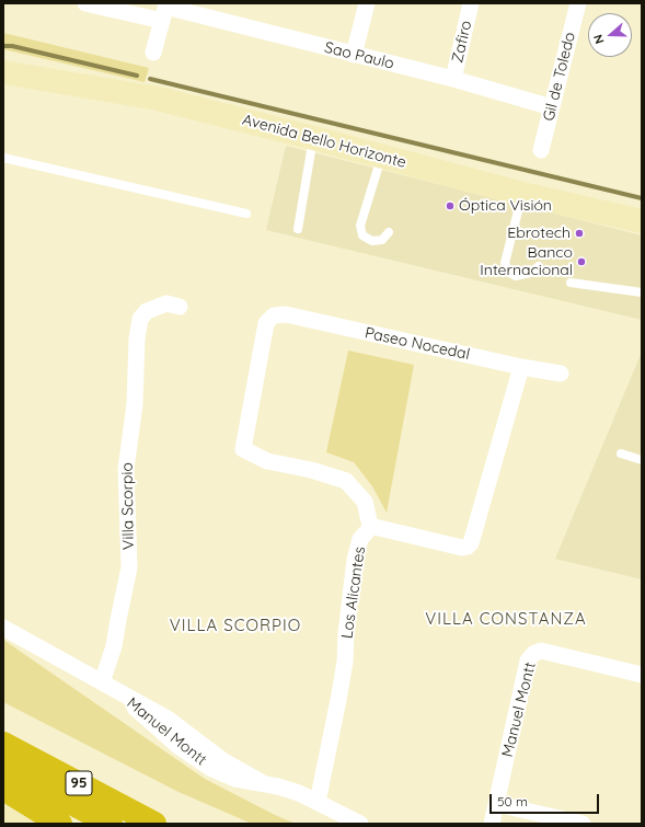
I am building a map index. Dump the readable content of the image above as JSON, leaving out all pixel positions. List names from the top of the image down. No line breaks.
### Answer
{"streets":{"highway":["95"],"street":["Zafiro","Sao Paulo","Gil de Toledo","Avenida Bello Horizonte","Paseo Nocedal","Villa Scorpio","Los Alicantes","Manuel Montt"]},"crossings":[["Zafiro","Sao Paulo"],["Sao Paulo","Gil de Toledo"],["Paseo Nocedal","Los Alicantes"],["Villa Scorpio","Manuel Montt"],["Los Alicantes","Manuel Montt"]],"districts":["VILLA CONSTANZA","VILLA SCORPIO"],"places":["Óptica Visión","Ebrotech","Banco Internacional"],"scale_bar":"50 m","north":"left"}
